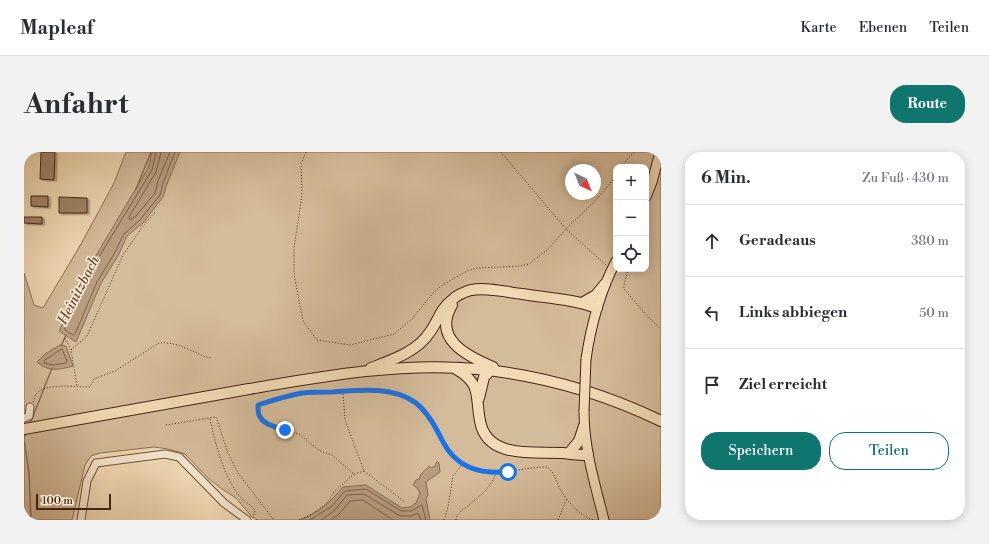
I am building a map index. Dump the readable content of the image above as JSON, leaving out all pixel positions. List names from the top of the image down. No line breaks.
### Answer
{"water":["Heinitzbach"],"scale_bar":"100 m","north":"bottom right","page":{"header":"Mapleaf","nav":["Karte","Ebenen","Teilen"],"buttons":["Route",["Speichern","Teilen"]],"title":"Anfahrt","heading":["6 Min.","Zu Fuß · 430 m"],"map_buttons":["+","−"],"list":[["Geradeaus","380 m"],["Links abbiegen","50 m"],"Ziel erreicht"],"scale":"100 m"}}
